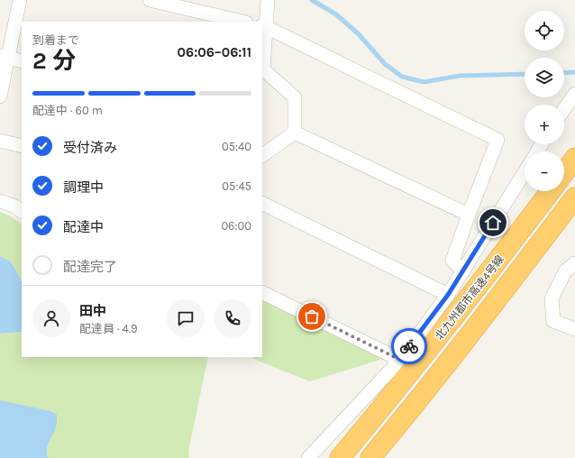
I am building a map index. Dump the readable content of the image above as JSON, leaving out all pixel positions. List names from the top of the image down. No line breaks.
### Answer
{"streets":{"highway":["北九州都市高速4号線"]},"page":{"map_buttons":["+","−"],"heading":["2 分","到着まで","06:06–06:11"],"panel":["田中","配達員 · 4.9"],"bar":"配達中 · 60 m","list":[["受付済み","05:40"],["調理中","05:45"],["配達中","06:00"],"配達完了"]}}
